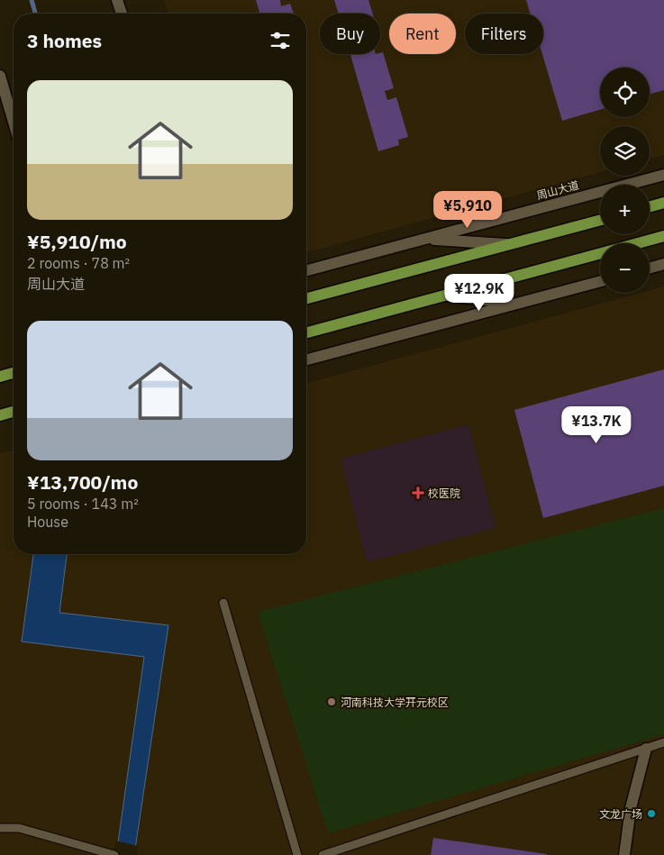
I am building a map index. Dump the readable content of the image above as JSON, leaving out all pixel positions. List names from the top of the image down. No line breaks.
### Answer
{"streets":{"main road":["周山大道"]},"places":{"health":["校医院"],"other":["河南科技大学开元校区","文龙广场"]},"page":{"chip":["Buy","Rent","Filters"],"heading":"3 homes","map_buttons":["+","−"],"list":[{"name":"¥5,910/mo","note":"2 rooms · 78 m² · 周山大道"},{"name":"¥13,700/mo","note":"5 rooms · 143 m² · House"}],"price":["¥5,910","¥12.9K","¥13.7K"]}}
